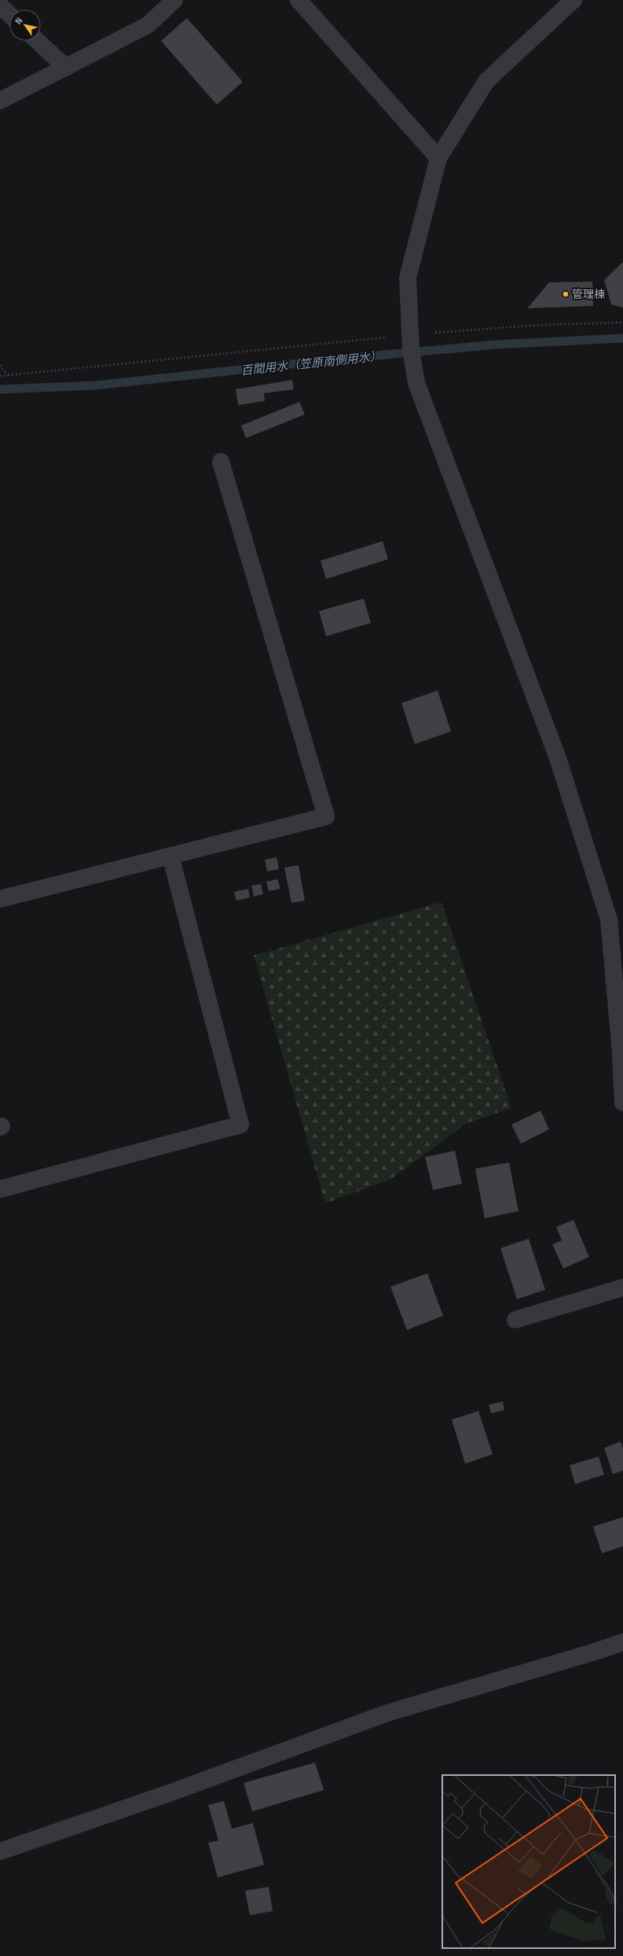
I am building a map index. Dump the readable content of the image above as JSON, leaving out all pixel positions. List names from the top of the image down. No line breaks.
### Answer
{"water":["百間用水（笠原南側用水）"],"places":["管理棟"],"north":"top left"}
